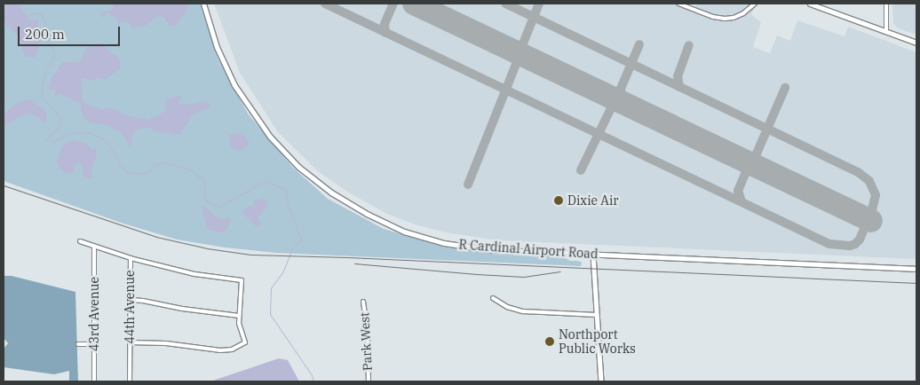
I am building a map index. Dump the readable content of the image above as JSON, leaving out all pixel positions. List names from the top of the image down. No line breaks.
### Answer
{"streets":{"main road":["R Cardinal Airport Road"],"street":["44th Avenue","43rd Avenue","Park West"]},"crossings":[["44th Avenue","43rd Avenue"]],"places":["Dixie Air","Northport Public Works"],"scale_bar":"200 m"}
